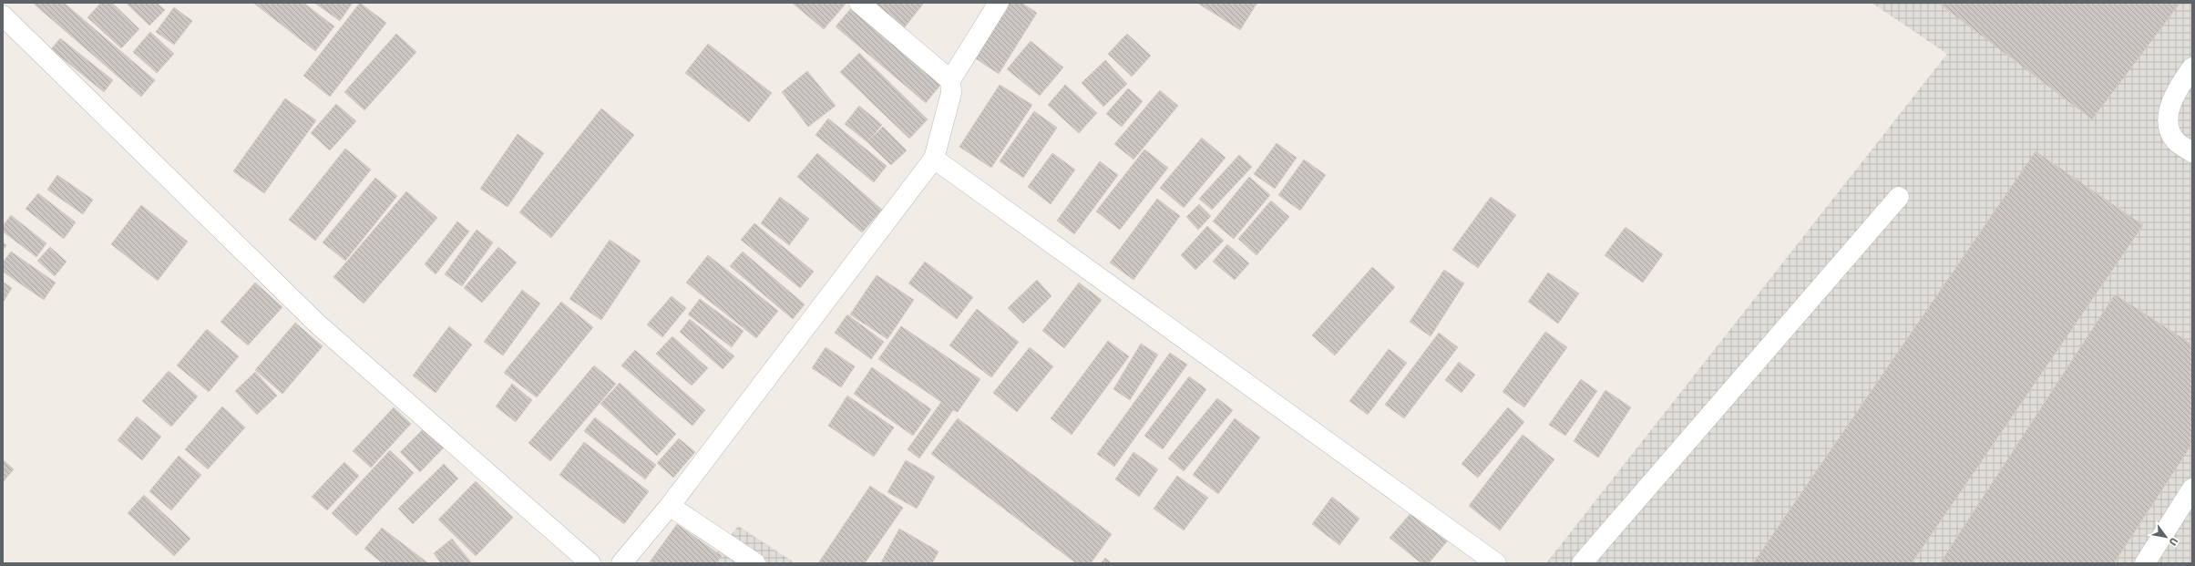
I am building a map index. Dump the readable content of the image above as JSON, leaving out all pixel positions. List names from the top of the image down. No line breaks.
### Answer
{"north":"bottom right"}
